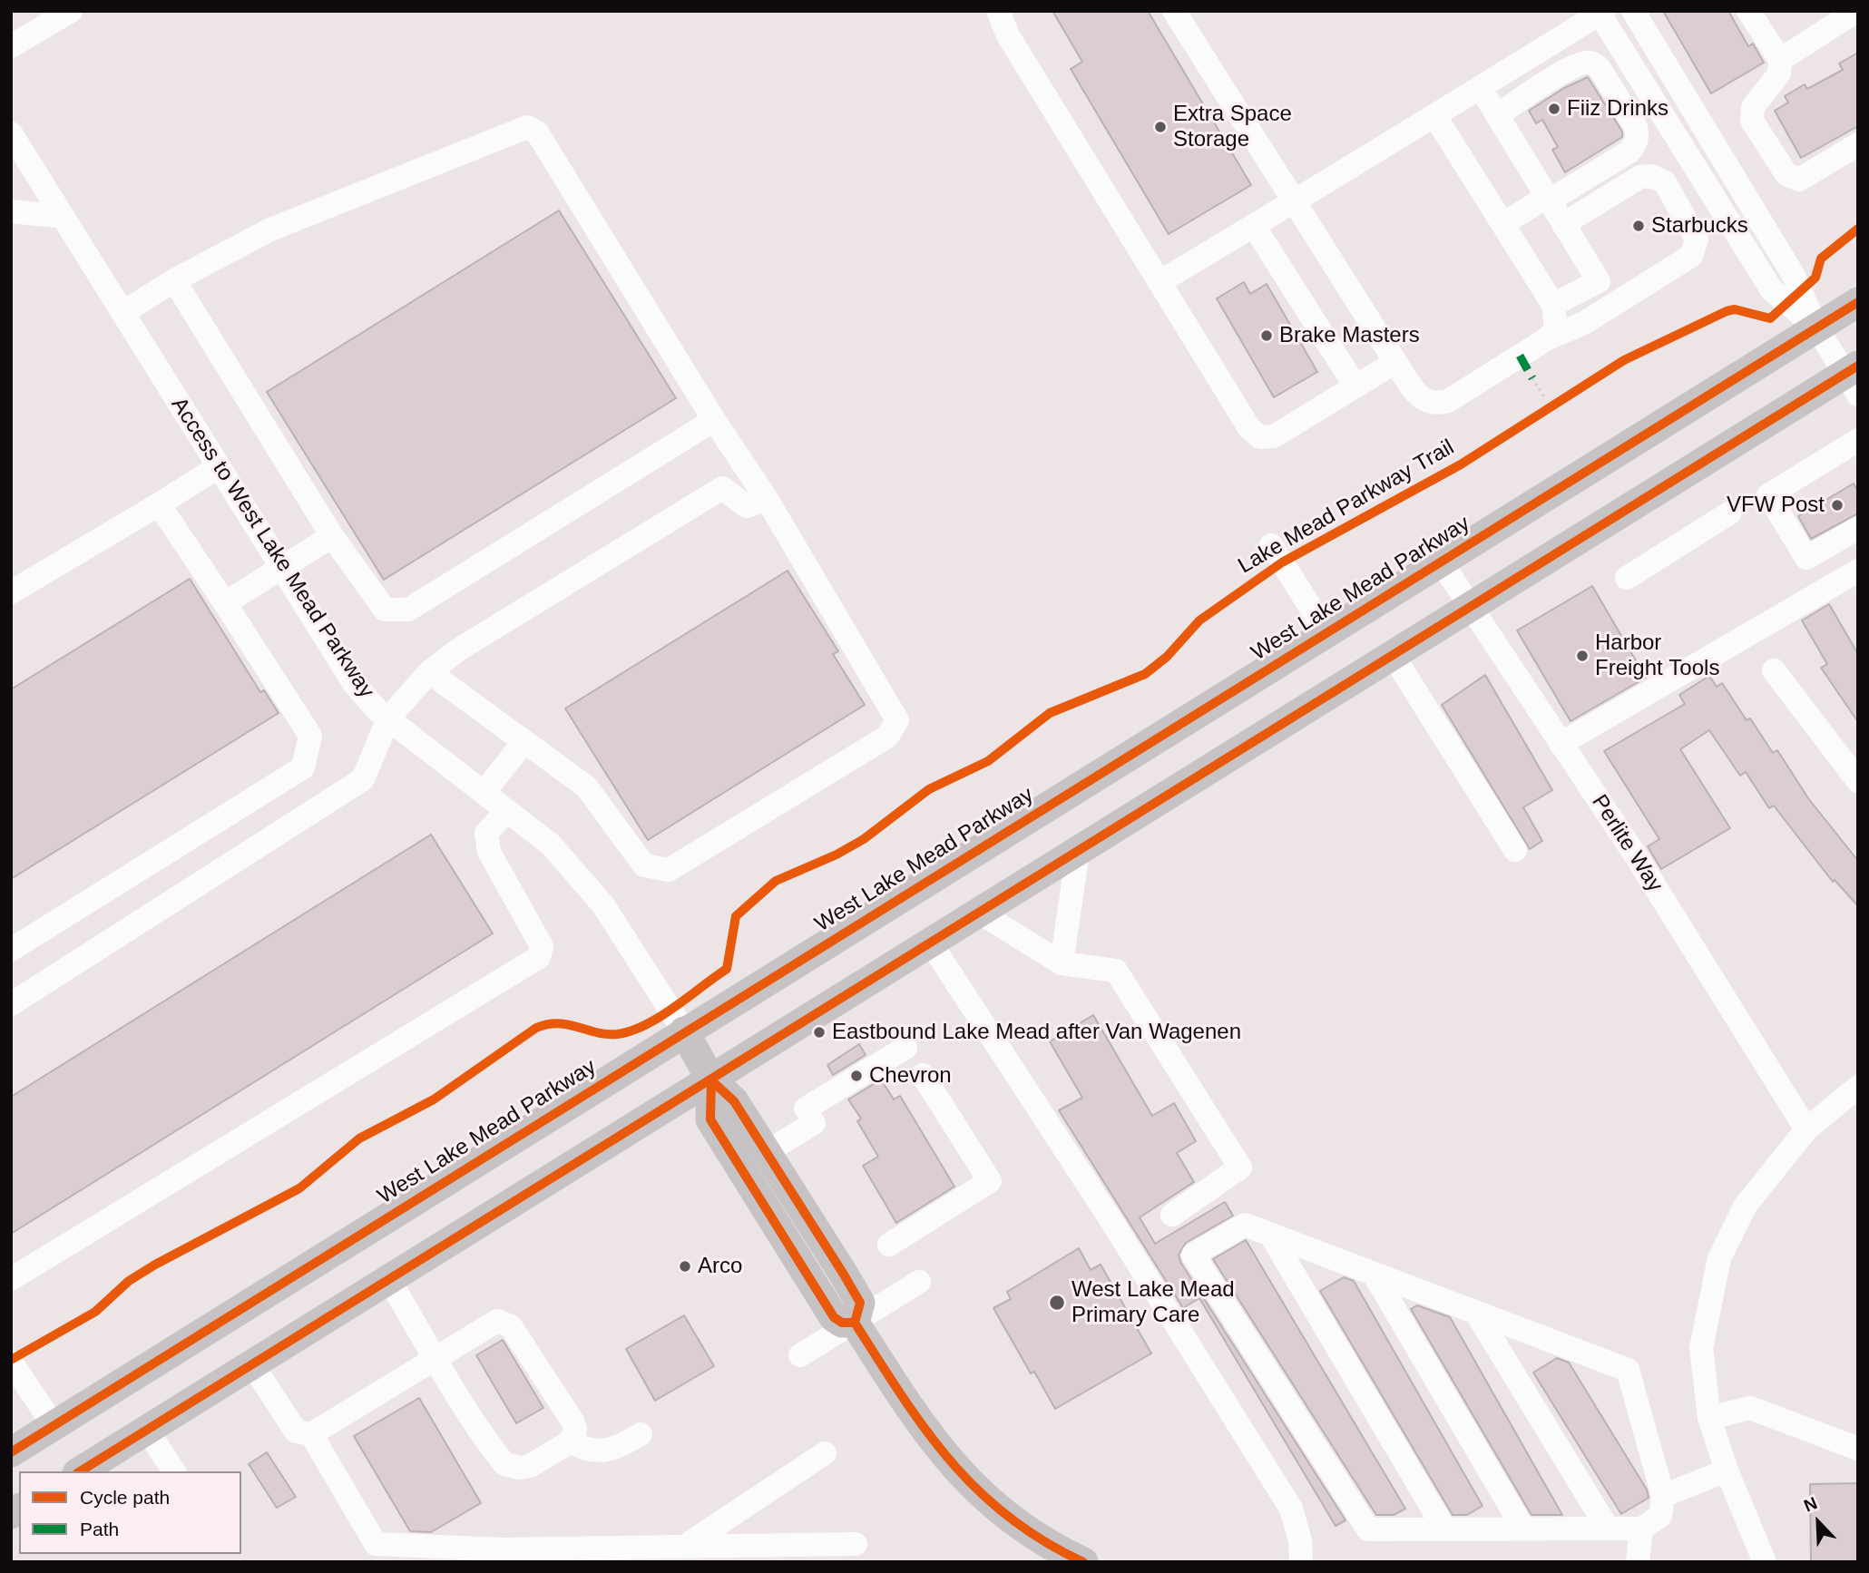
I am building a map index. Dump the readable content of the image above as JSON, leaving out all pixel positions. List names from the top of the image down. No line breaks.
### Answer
{"streets":{"main road":["West Lake Mead Parkway"],"street":["Access to West Lake Mead Parkway","Perlite Way"],"cycle path":["Lake Mead Parkway Trail"]},"crossings":[["Access to West Lake Mead Parkway","West Lake Mead Parkway"],["West Lake Mead Parkway","Perlite Way"]],"places":["Fiiz Drinks","Extra Space Storage","Starbucks","Brake Masters","VFW Post","Harbor Freight Tools","Eastbound Lake Mead after Van Wagenen","Chevron","Arco","West Lake Mead Primary Care"],"legend":["Cycle path","Path"],"north":"top left"}
